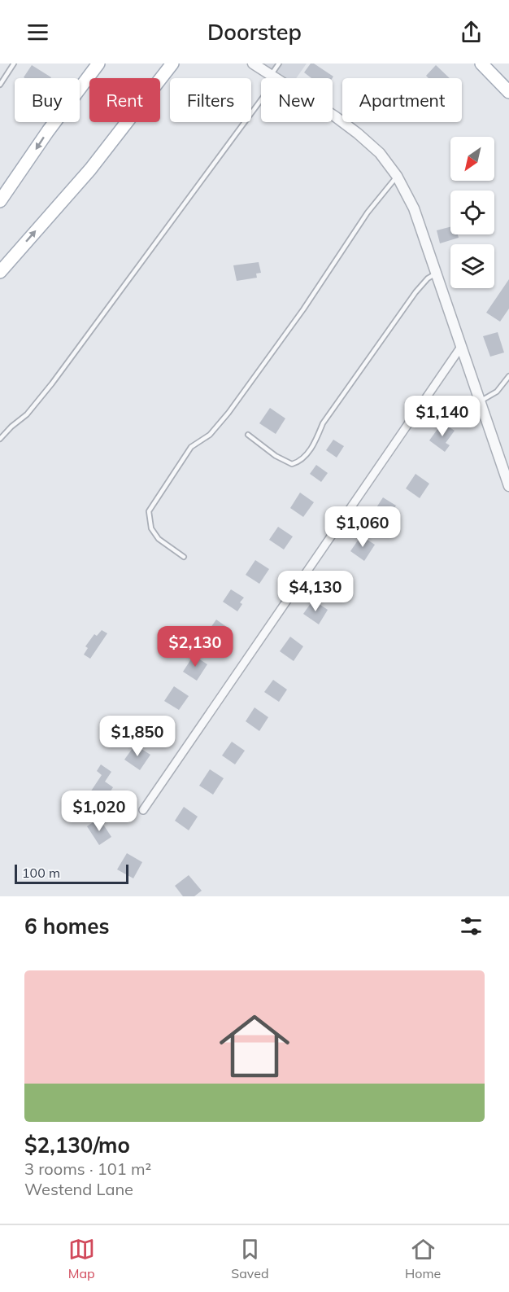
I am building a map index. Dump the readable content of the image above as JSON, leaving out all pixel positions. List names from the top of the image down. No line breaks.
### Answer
{"scale_bar":"100 m","north":"bottom left","page":{"header":"Doorstep","chip":["Buy","Rent","Filters","New","Apartment"],"price":["$1,140","$1,060","$4,130","$2,130","$1,850","$1,020"],"scale":"100 m","heading":"6 homes","list":[{"name":"$2,130/mo","note":"3 rooms · 101 m² · Westend Lane"}],"tabs":["Map","Saved","Home"]}}
